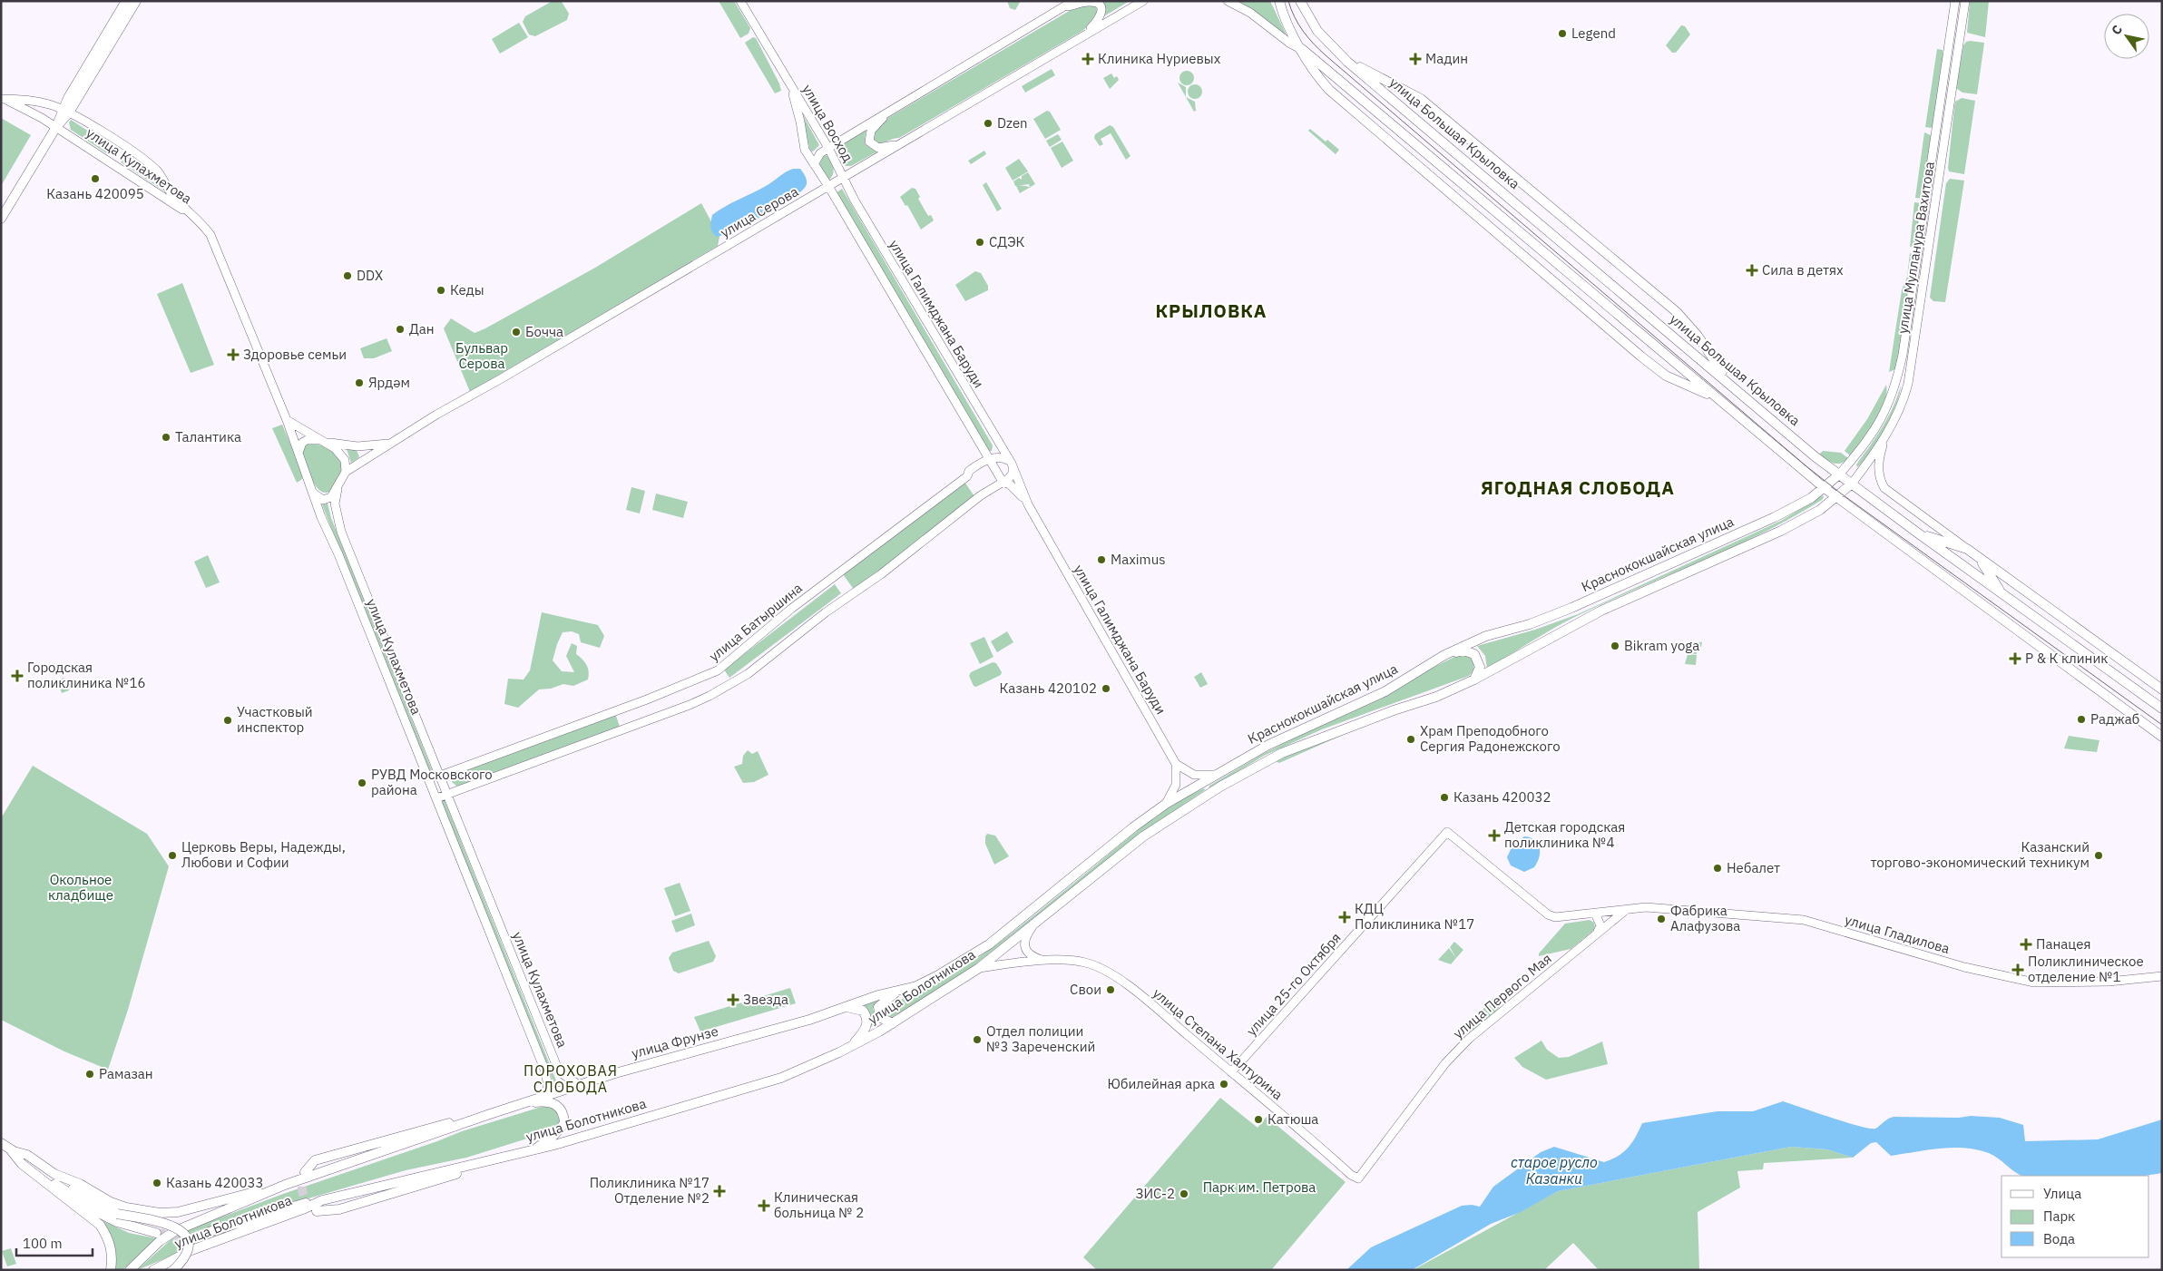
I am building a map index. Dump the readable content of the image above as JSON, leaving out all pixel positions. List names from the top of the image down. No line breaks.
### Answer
{"streets":{"main road":["улица Большая Крыловка","Краснококшайская улица","улица Болотникова","улица Фрунзе"],"street":["улица Восход","улица Кулахметова","улица Серова","улица Мулланура Вахитова","улица Галимджана Баруди","улица Батыршина","улица Гладилова","улица 25-го Октября","улица Первого Мая","улица Степана Халтурина"]},"crossings":[["улица Восход","улица Серова"],["улица Восход","улица Галимджана Баруди"],["улица Большая Крыловка","улица Мулланура Вахитова"],["улица Большая Крыловка","Краснококшайская улица"],["улица Кулахметова","улица Серова"],["улица Кулахметова","улица Батыршина"],["улица Кулахметова","улица Фрунзе"],["улица Серова","улица Галимджана Баруди"],["улица Мулланура Вахитова","Краснококшайская улица"],["улица Галимджана Баруди","улица Батыршина"],["Краснококшайская улица","улица Болотникова"],["Краснококшайская улица","улица Фрунзе"],["Краснококшайская улица","улица Степана Халтурина"],["улица Гладилова","улица 25-го Октября"],["улица Гладилова","улица Первого Мая"],["улица 25-го Октября","улица Степана Халтурина"],["улица Болотникова","улица Степана Халтурина"],["улица Первого Мая","улица Степана Халтурина"]],"districts":["КРЫЛОВКА","ЯГОДНАЯ СЛОБОДА","ПОРОХОВАЯ СЛОБОДА"],"water":["старое русло Казанки"],"parks":["Бульвар Серова","Окольное кладбище","Парк им. Петрова"],"places":{"other":["Legend","Dzen","Казань 420095","СДЭК","DDX","Кеды","Дан","Бочча","Ярдәм","Талантика","Maximus","Bikram yoga","Казань 420102","Раджаб","Участковый инспектор","Храм Преподобного Сергия Радонежского","РУВД Московского района","Казань 420032","Церковь Веры, Надежды, Любови и Софии","Казанский торгово-экономический техникум","Небалет","Фабрика Алафузова","Свои","Отдел полиции №3 Зареченский","Рамазан","Юбилейная арка","Катюша","Казань 420033","ЗИС-2"],"health":["Клиника Нуриевых","Мадин","Сила в детях","Здоровье семьи","Р & К клиник","Городская поликлиника №16","Детская городская поликлиника №4","КДЦ Поликлиника №17","Панацея","Поликлиническое отделение №1","Звезда","Поликлиника №17 Отделение №2","Клиническая больница № 2"]},"legend":["Улица","Парк","Вода"],"scale_bar":"100 m","north":"top left"}
